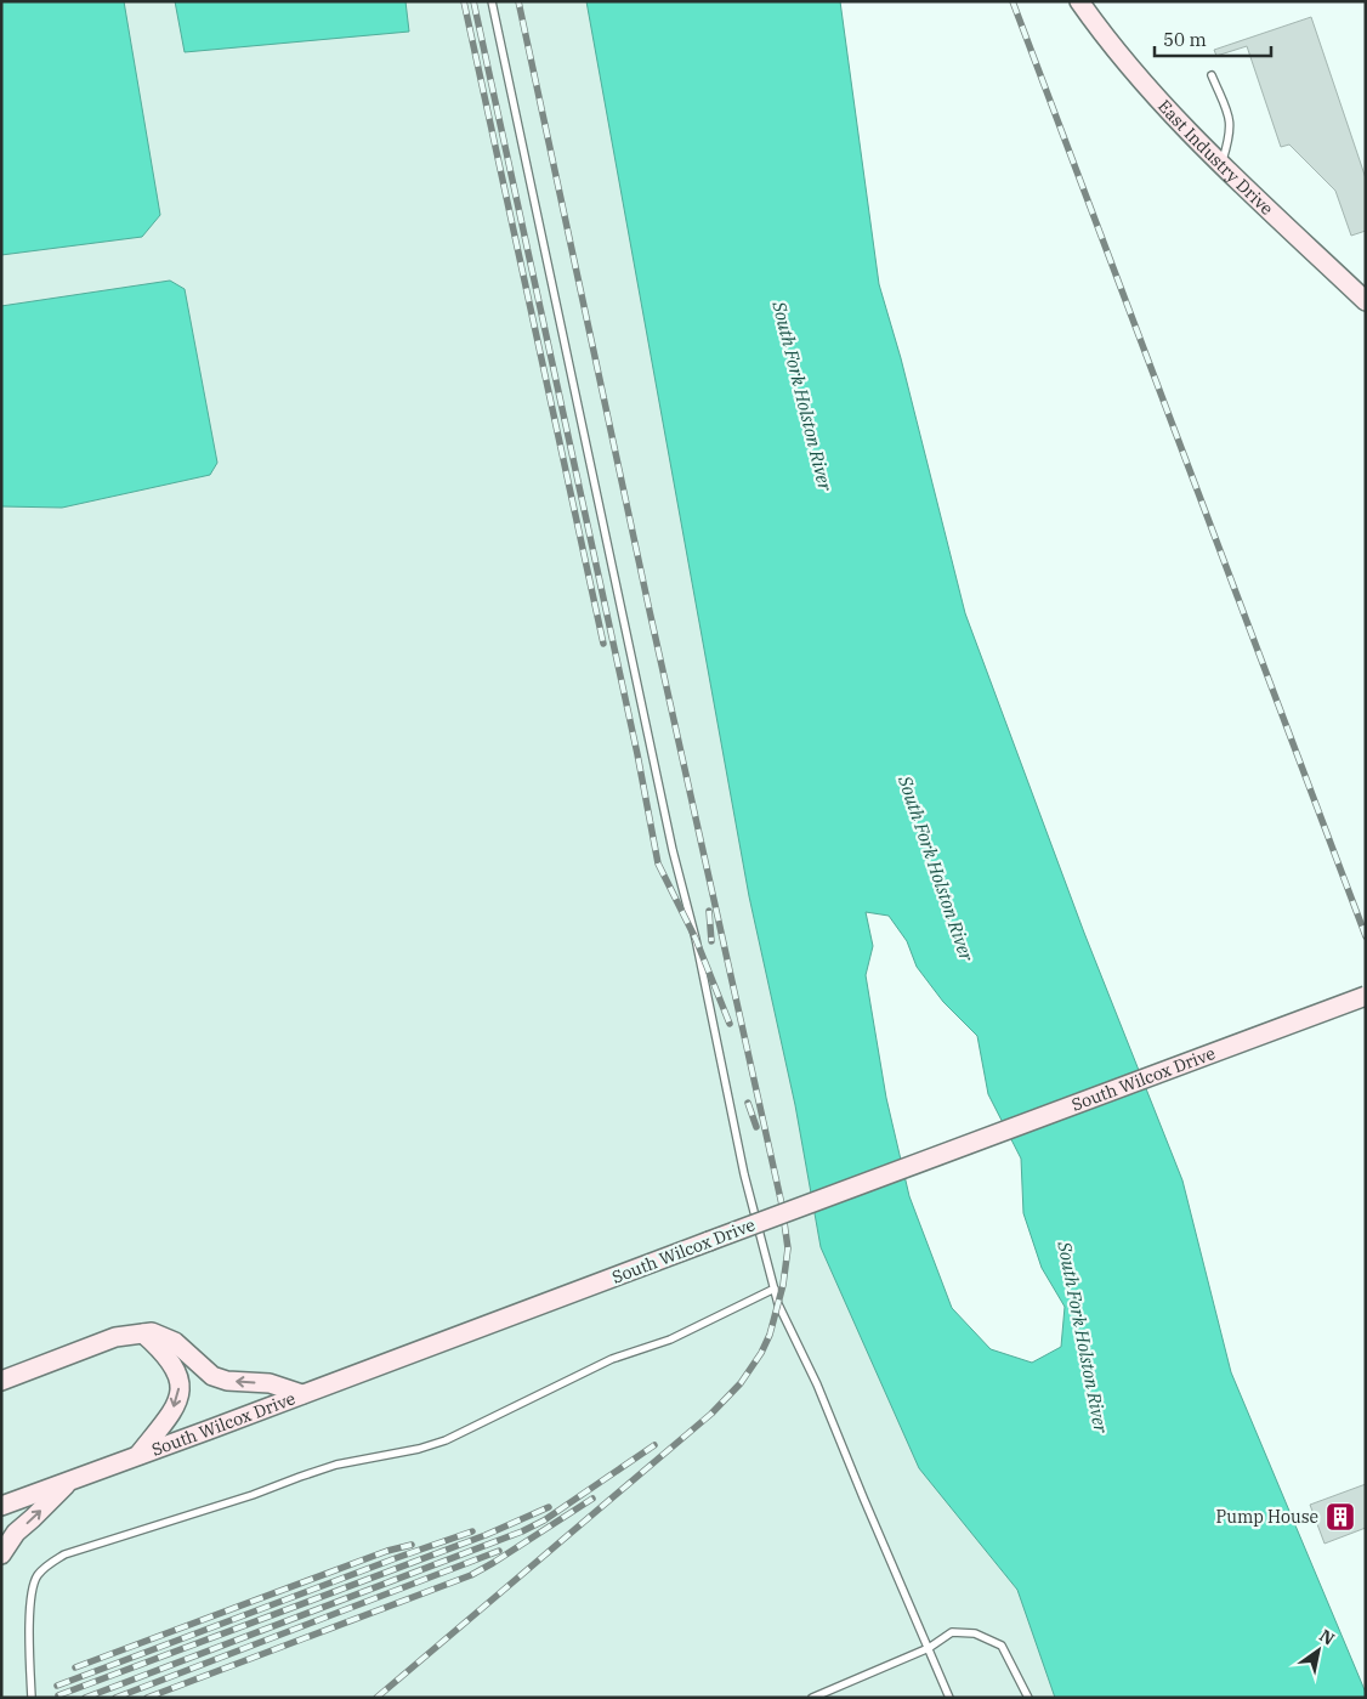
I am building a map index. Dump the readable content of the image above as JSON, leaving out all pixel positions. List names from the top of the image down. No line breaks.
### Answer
{"streets":{"main road":["East Industry Drive","South Wilcox Drive"]},"water":["South Fork Holston River"],"places":{"building":["Pump House"]},"scale_bar":"50 m","north":"top right"}
